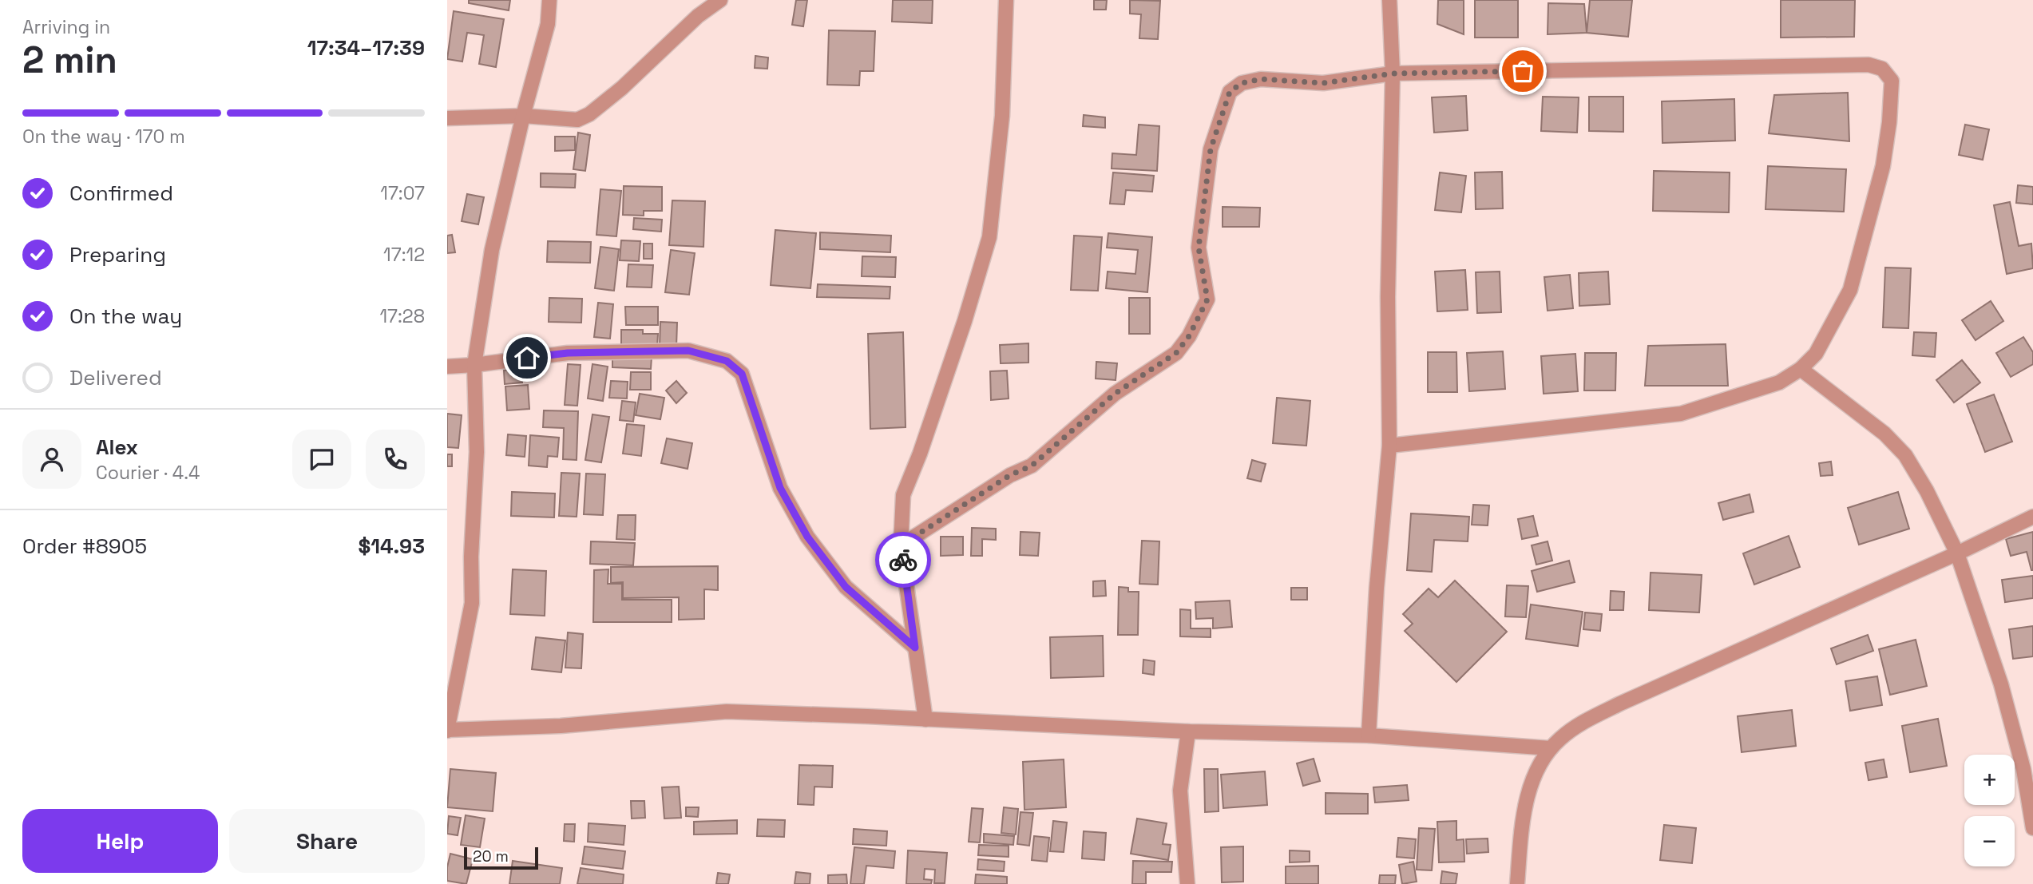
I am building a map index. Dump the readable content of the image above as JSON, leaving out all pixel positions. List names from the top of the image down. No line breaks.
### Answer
{"scale_bar":"20 m","page":{"heading":["2 min","Arriving in","17:34–17:39"],"panel":["Alex","Courier · 4.4","Order #8905","$14.93"],"bar":"On the way · 170 m","list":[["Confirmed","17:07"],["Preparing","17:12"],["On the way","17:28"],"Delivered"],"map_buttons":["+","−"],"buttons":["Help","Share"],"scale":"20 m"}}
